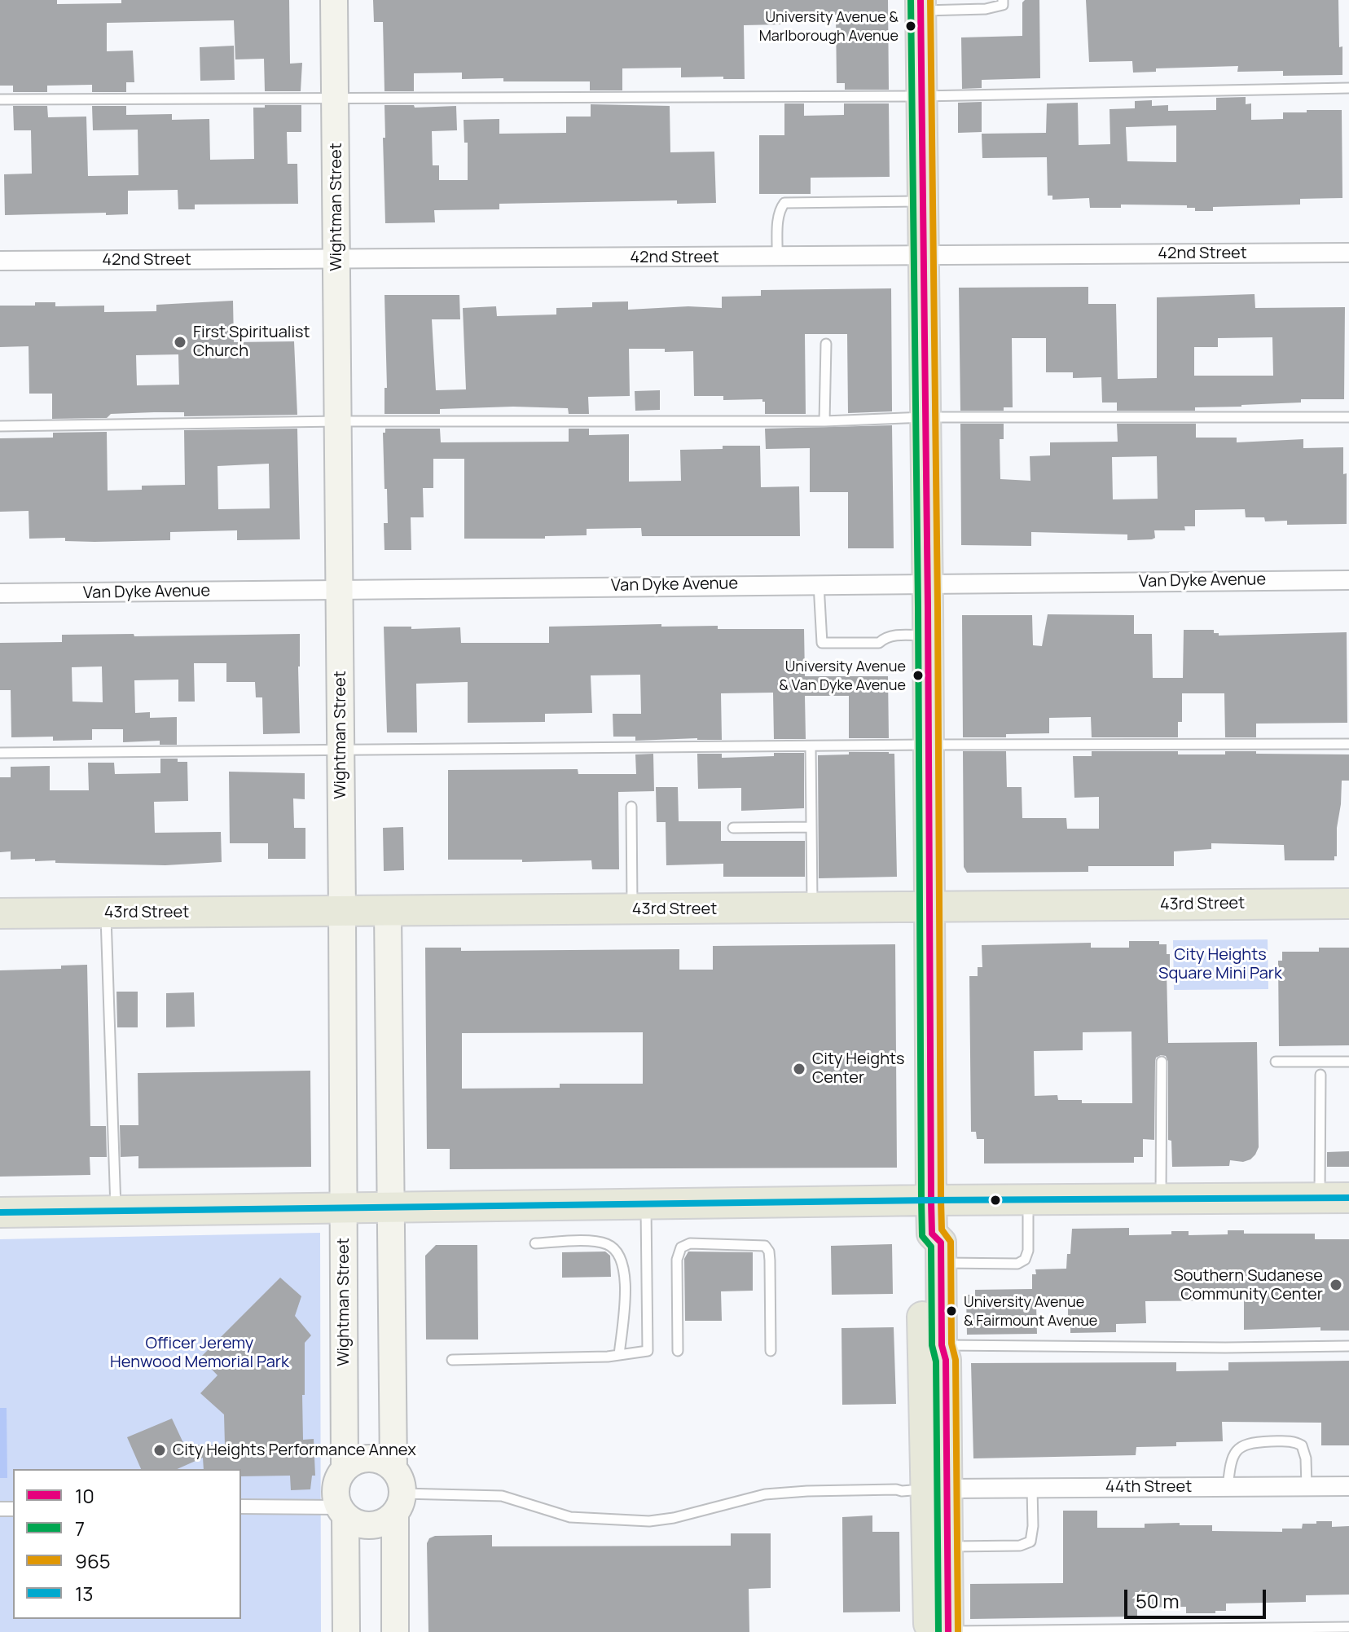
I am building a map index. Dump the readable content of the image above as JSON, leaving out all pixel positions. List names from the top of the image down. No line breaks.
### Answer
{"streets":{"main road":["Wightman Street","43rd Street"],"street":["42nd Street","Van Dyke Avenue","44th Street"]},"crossings":[["Wightman Street","42nd Street"],["Wightman Street","Van Dyke Avenue"],["Wightman Street","43rd Street"]],"parks":["City Heights Square Mini Park","Officer Jeremy Henwood Memorial Park"],"places":["University Avenue & Marlborough Avenue","First Spiritualist Church","University Avenue & Van Dyke Avenue","City Heights Center","Southern Sudanese Community Center","University Avenue & Fairmount Avenue","City Heights Performance Annex"],"lines":["transit line 10","transit line 7","transit line 965","transit line 13"],"legend":["10","7","965","13"],"scale_bar":"50 m"}
